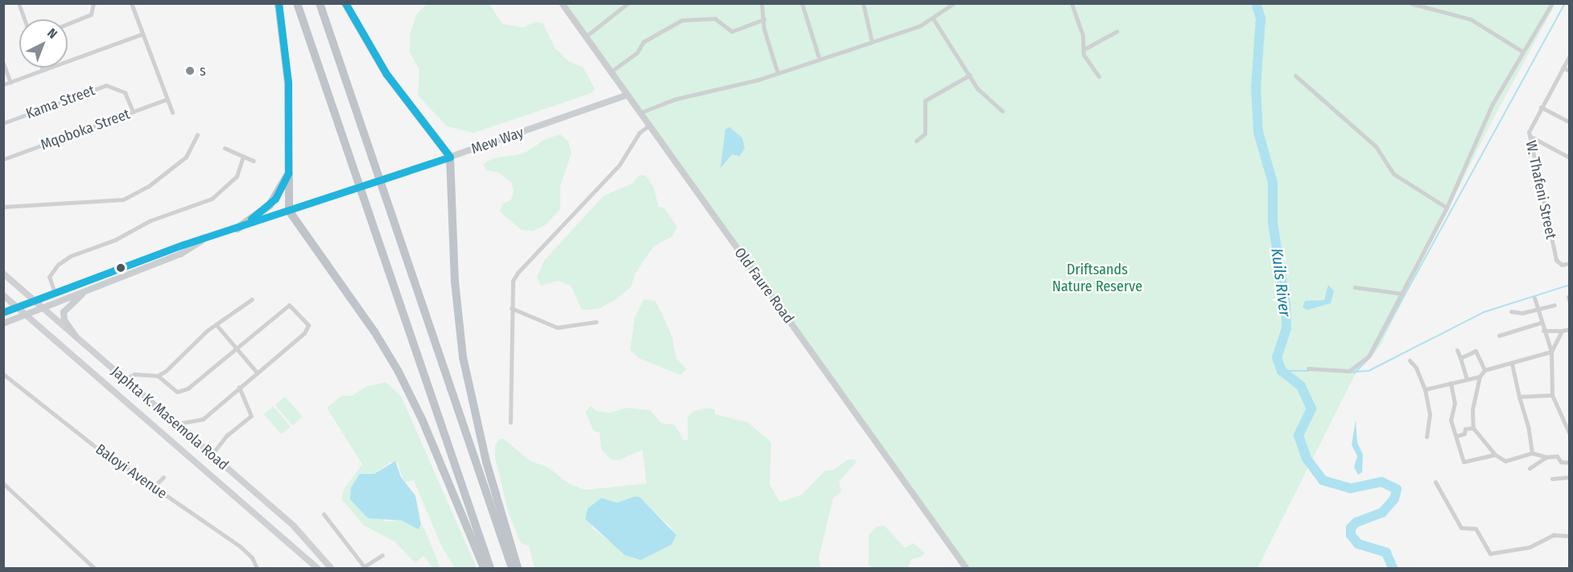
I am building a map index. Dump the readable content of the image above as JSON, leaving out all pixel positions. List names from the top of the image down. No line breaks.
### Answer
{"streets":{"main road":["Mew Way","Old Faure Road","Japhta K. Masemola Road"],"street":["Kama Street","Mqoboka Street","W. Thafeni Street","Baloyi Avenue"]},"crossings":[["Kama Street","Mqoboka Street"],["Mew Way","Old Faure Road"],["Mew Way","Japhta K. Masemola Road"]],"water":["Kuils River"],"parks":["Driftsands Nature Reserve"],"places":["s"],"north":"top right"}
